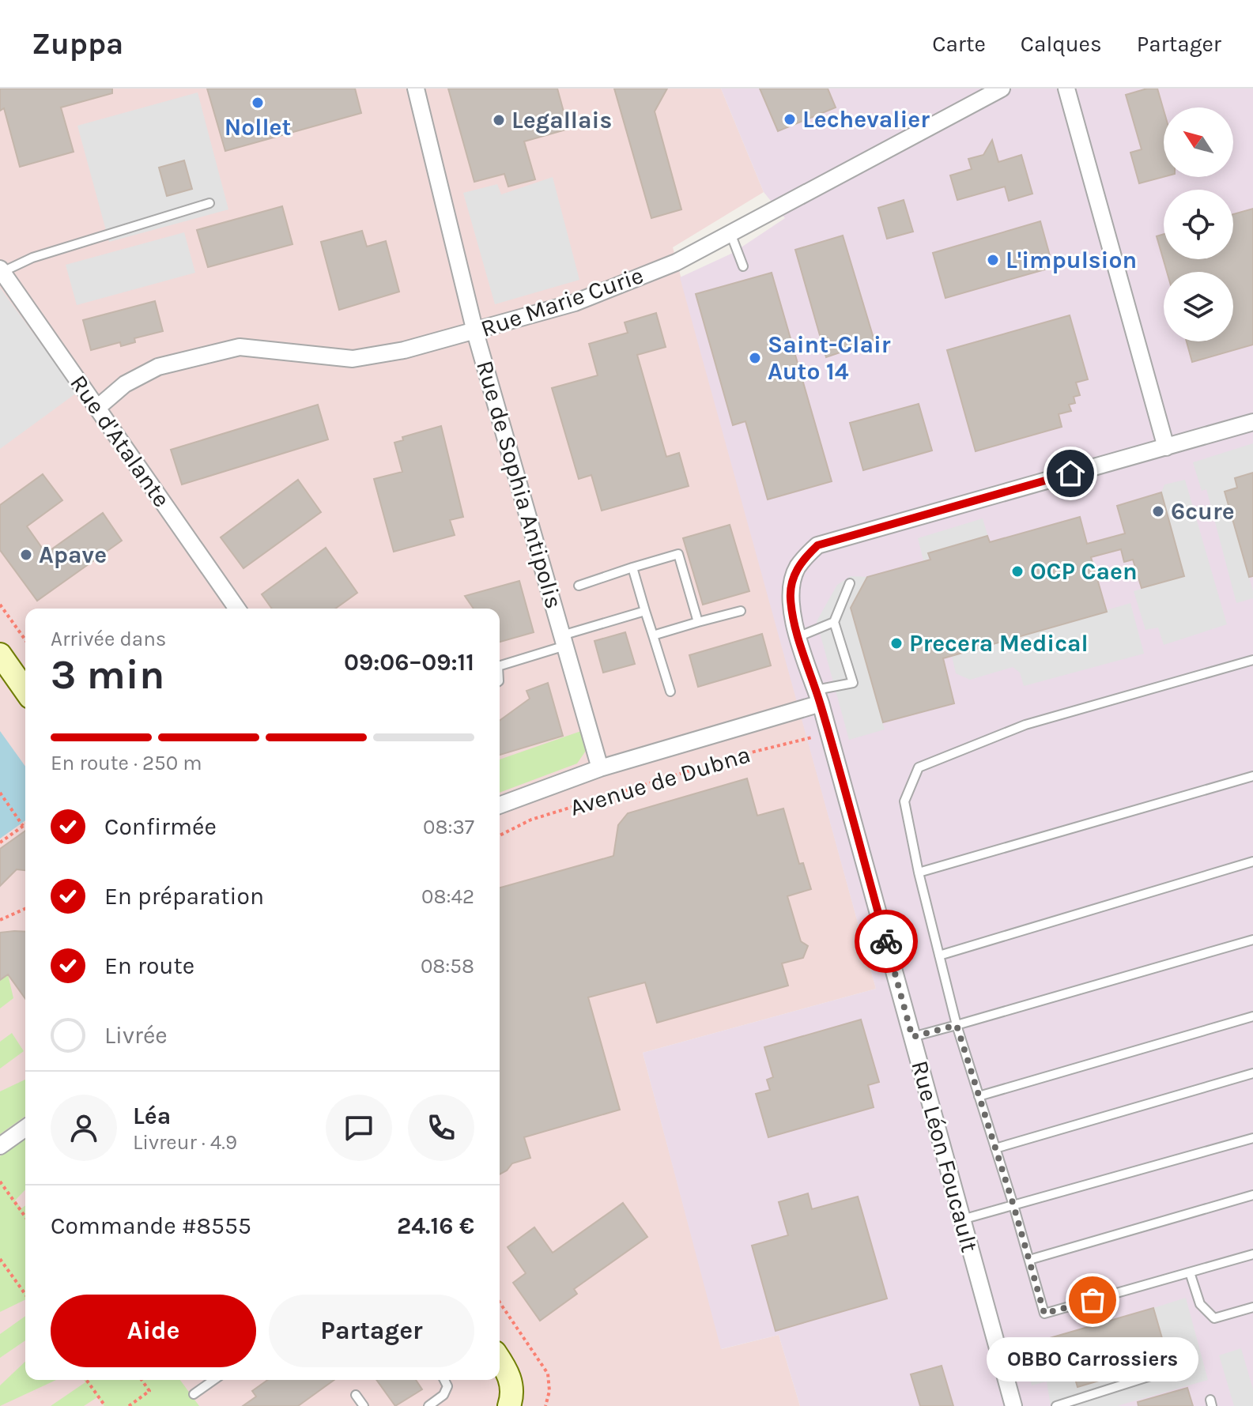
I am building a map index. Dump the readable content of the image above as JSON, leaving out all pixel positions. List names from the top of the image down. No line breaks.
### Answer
{"streets":{"street":["Rue Marie Curie","Rue d'Atalante","Rue de Sophia Antipolis","Avenue de Dubna","Rue Léon Foucault"]},"crossings":[["Rue Marie Curie","Rue d'Atalante"],["Rue Marie Curie","Rue de Sophia Antipolis"],["Rue de Sophia Antipolis","Avenue de Dubna"],["Avenue de Dubna","Rue Léon Foucault"]],"places":["Nollet","Lechevalier","Legallais","L'impulsion","Saint-Clair Auto 14","6cure","Apave","OCP Caen","Precera Medical","OBBO Carrossiers"],"north":"top left","page":{"header":"Zuppa","nav":["Carte","Calques","Partager"],"heading":["3 min","Arrivée dans","09:06–09:11"],"panel":["Léa","Livreur · 4.9","Commande #8555","24.16 €"],"bar":"En route · 250 m","list":[["Confirmée","08:37"],["En préparation","08:42"],["En route","08:58"],"Livrée"],"buttons":["Aide","Partager"],"bubble":"OBBO Carrossiers"}}
